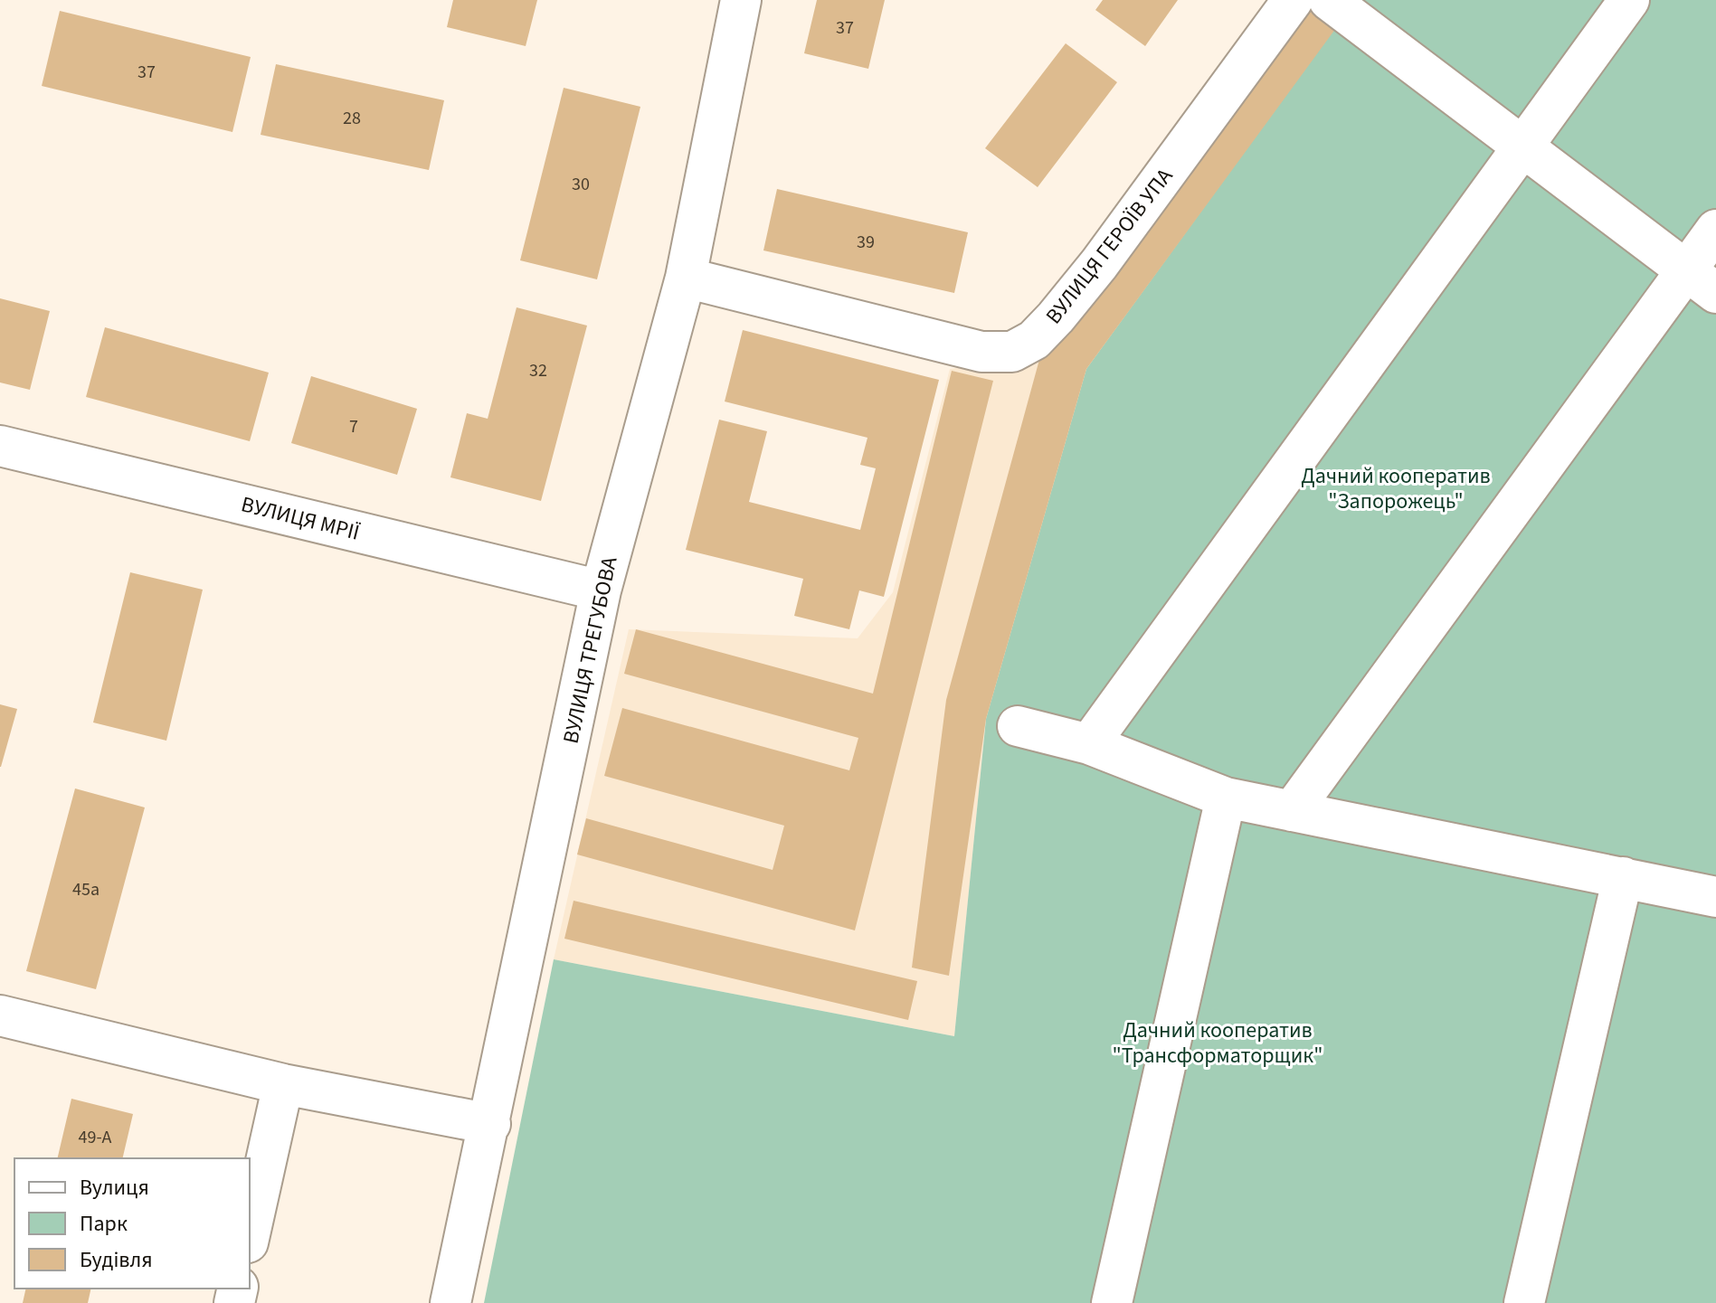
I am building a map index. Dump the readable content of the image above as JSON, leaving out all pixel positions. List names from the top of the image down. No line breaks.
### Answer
{"streets":{"street":["ВУЛИЦЯ ГЕРОЇВ УПА","ВУЛИЦЯ МРІЇ","ВУЛИЦЯ ТРЕГУБОВА"]},"crossings":[["ВУЛИЦЯ ГЕРОЇВ УПА","ВУЛИЦЯ ТРЕГУБОВА"],["ВУЛИЦЯ МРІЇ","ВУЛИЦЯ ТРЕГУБОВА"]],"parks":["Дачний кооператив \"Запорожець\"","Дачний кооператив \"Трансформаторщик\""],"house_numbers":["37","37","28","30","39","32","7","45а","49-А"],"legend":["Вулиця","Парк","Будівля"]}
